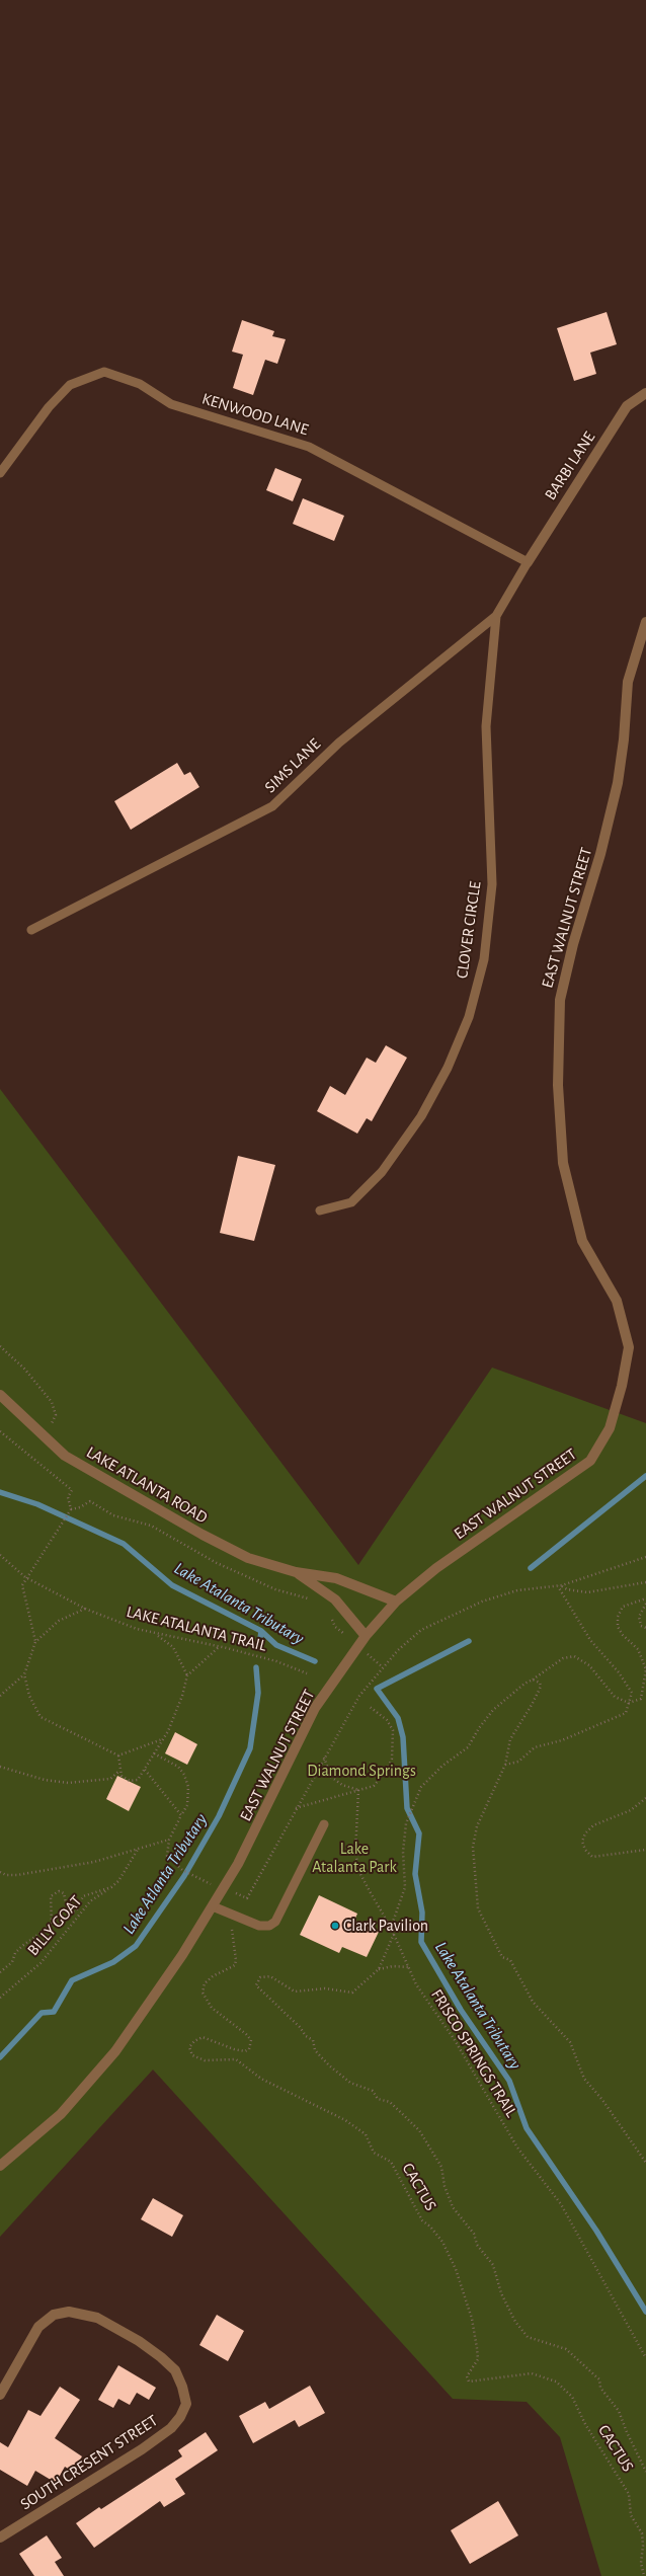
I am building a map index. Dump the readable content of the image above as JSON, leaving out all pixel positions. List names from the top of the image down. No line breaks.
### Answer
{"streets":{"street":["BARBI LANE","EAST WALNUT STREET","LAKE ATLANTA ROAD","SOUTH CRESENT STREET"],"lane":["KENWOOD LANE","SIMS LANE","CLOVER CIRCLE"],"path":["LAKE ATALANTA TRAIL","BILLY GOAT","FRISCO SPRINGS TRAIL","CACTUS"]},"crossings":[["KENWOOD LANE","BARBI LANE"],["KENWOOD LANE","SIMS LANE"],["BARBI LANE","SIMS LANE"],["SIMS LANE","CLOVER CIRCLE"],["EAST WALNUT STREET","LAKE ATLANTA ROAD"]],"water":["Lake Atalanta Tributary","Lake Atlanta Tributary"],"parks":["Diamond Springs","Lake Atalanta Park"],"places":["Clark Pavilion"]}
